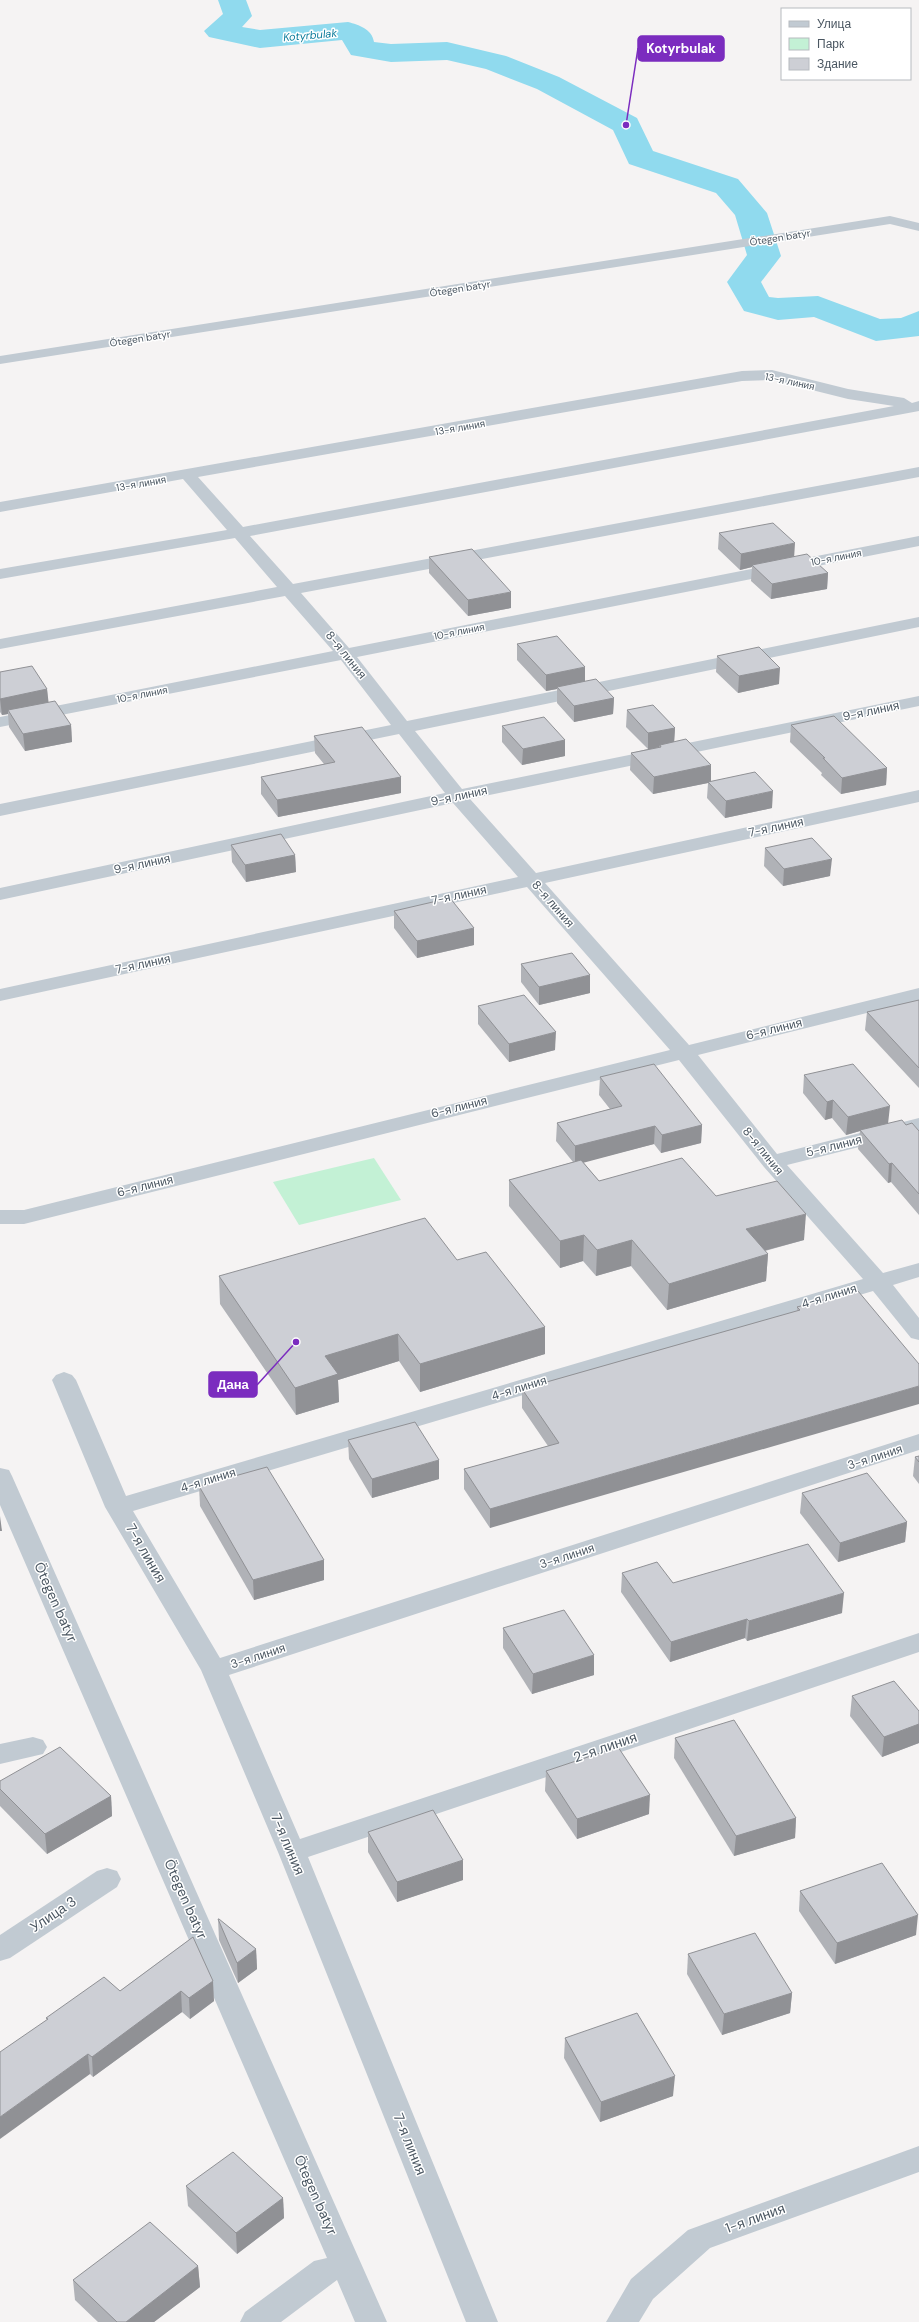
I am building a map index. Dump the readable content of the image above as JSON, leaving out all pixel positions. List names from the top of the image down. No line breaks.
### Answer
{"streets":{"street":["Ötegen batyr","13-я линия","10-я линия","8-я линия","9-я линия","7-я линия","6-я линия","5-я линия","4-я линия","3-я линия","2-я линия","Улица 3","1-я линия"]},"crossings":[["13-я линия","8-я линия"],["10-я линия","8-я линия"],["8-я линия","9-я линия"],["8-я линия","7-я линия"],["8-я линия","6-я линия"],["8-я линия","5-я линия"],["8-я линия","4-я линия"],["7-я линия","4-я линия"],["7-я линия","3-я линия"],["7-я линия","2-я линия"]],"water":["Kotyrbulak"],"places":["Kotyrbulak","Дана"],"legend":["Улица","Парк","Здание"]}
